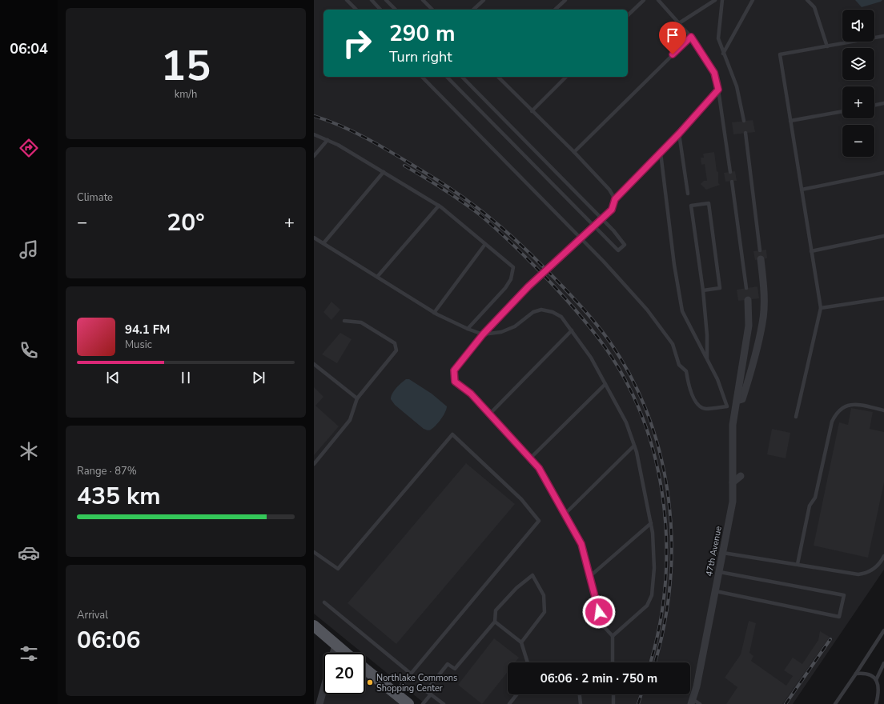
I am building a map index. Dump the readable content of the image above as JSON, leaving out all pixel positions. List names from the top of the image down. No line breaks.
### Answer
{"streets":{"street":["47th Avenue"]},"places":["Northlake Commons Shopping Center"],"page":{"tabs":"06:04","tile":[["15","km/h"],"Climate",["Range · 87%","435 km"],["Arrival","06:06"]],"map_buttons":["+","−"],"turn":["290 m","Turn right"],"heat":["−","20°","+"],"song":["94.1 FM","Music"],"limit":"20","trip":"06:06 · 2 min · 750 m"}}
